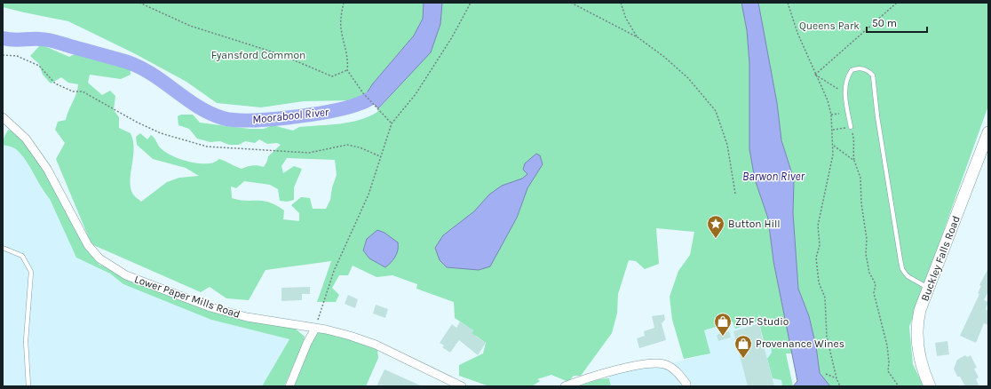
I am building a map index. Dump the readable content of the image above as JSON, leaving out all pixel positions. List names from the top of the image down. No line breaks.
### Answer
{"streets":{"street":["Buckley Falls Road","Lower Paper Mills Road"]},"water":["Moorabool River","Barwon River"],"parks":["Queens Park","Fyansford Common"],"places":{"place":["Button Hill"],"shop":["ZDF Studio","Provenance Wines"]},"scale_bar":"50 m"}
